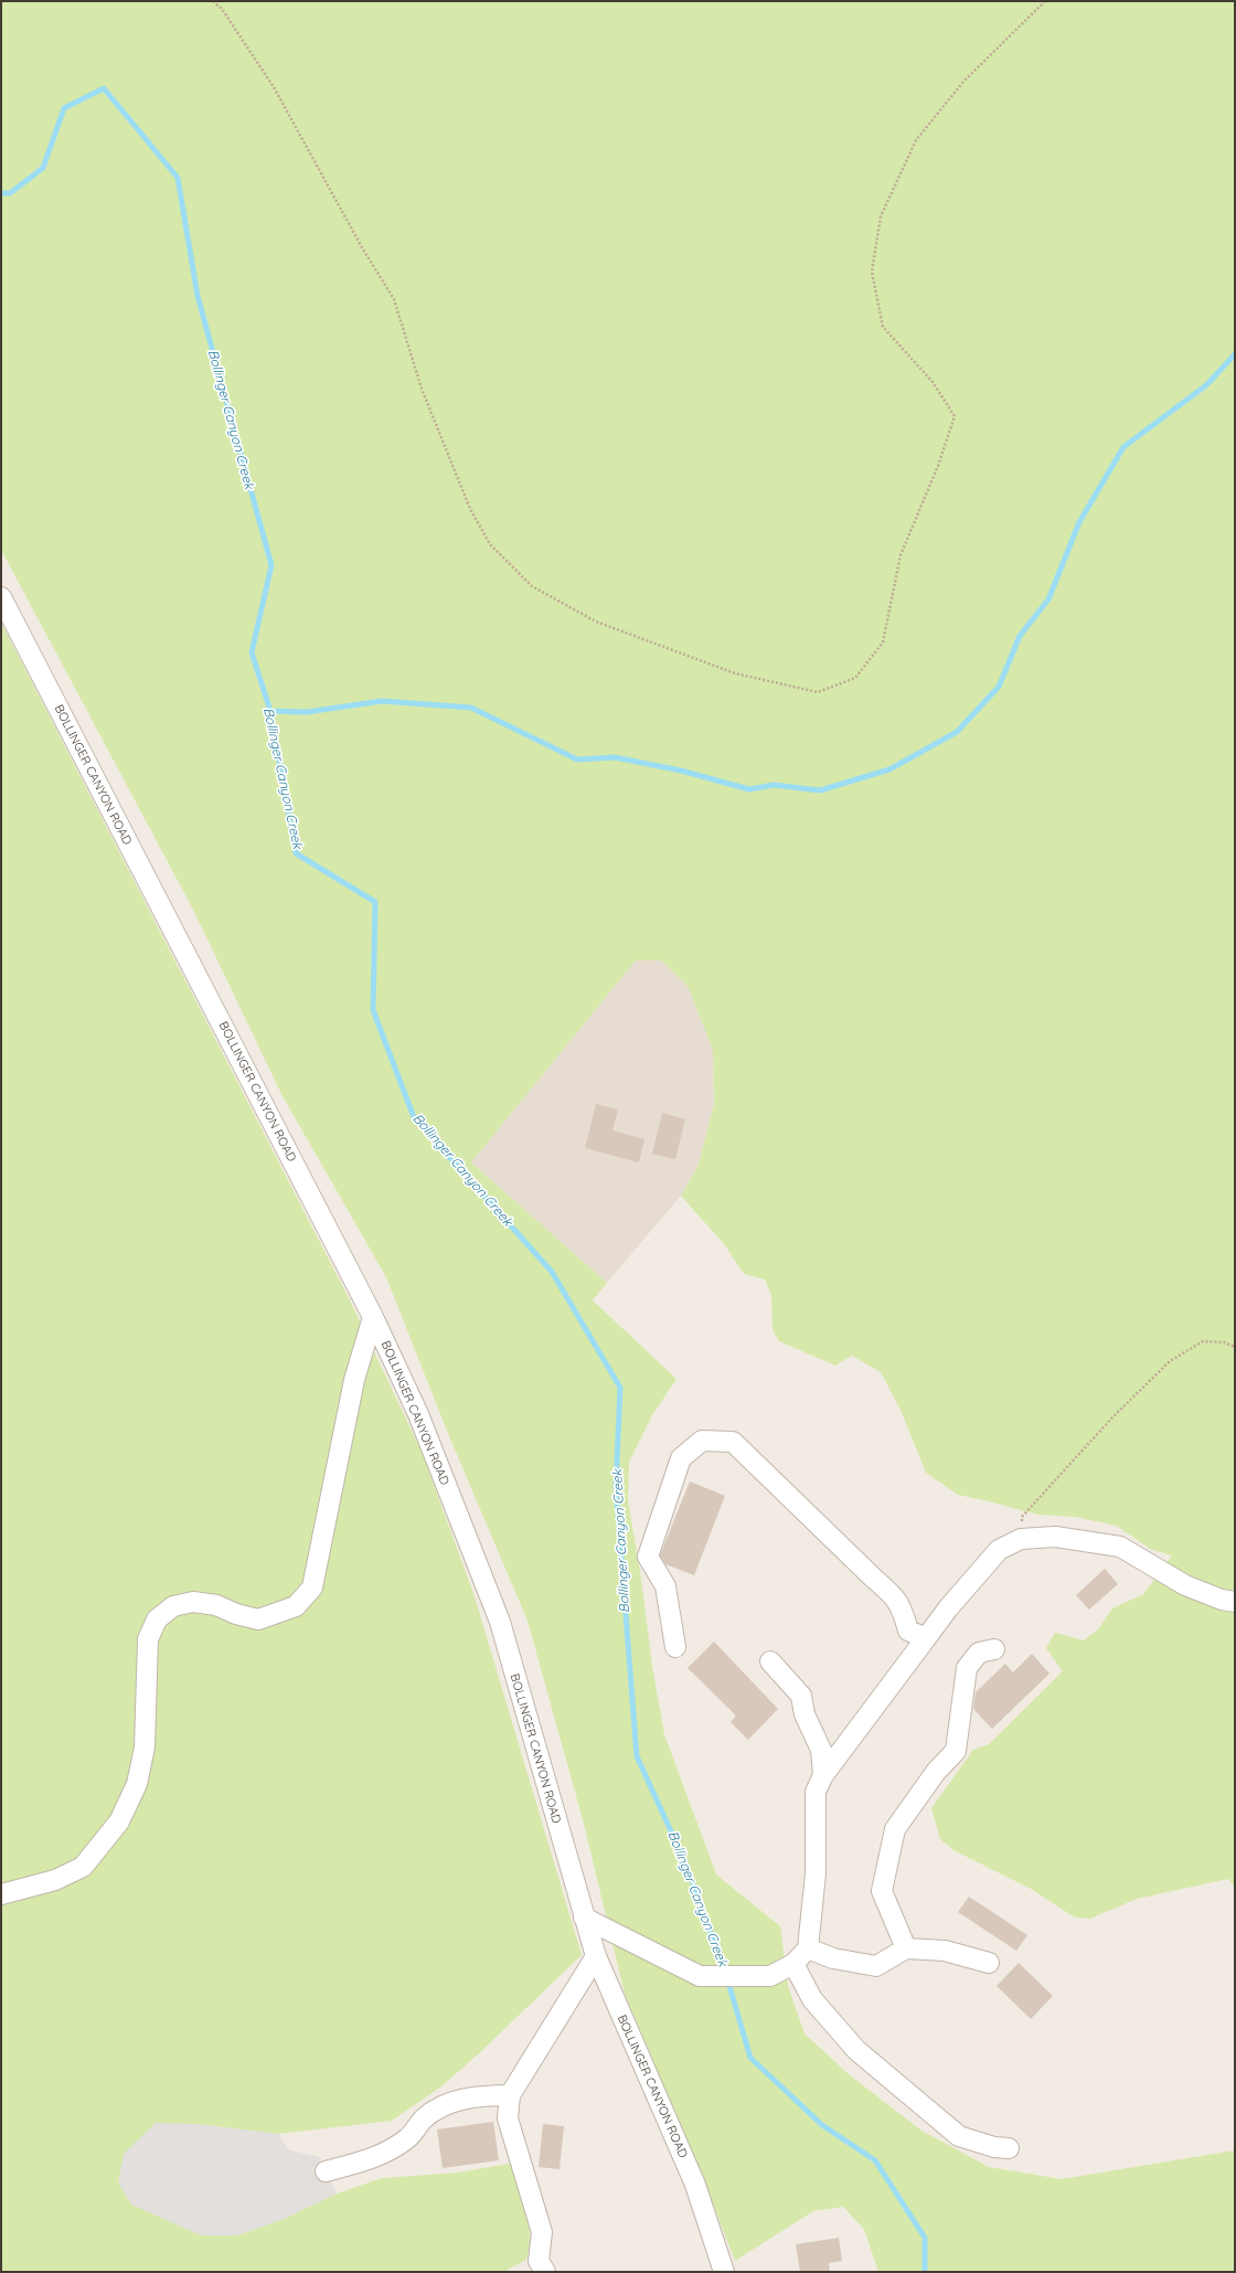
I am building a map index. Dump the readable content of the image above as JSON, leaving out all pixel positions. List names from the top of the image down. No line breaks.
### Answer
{"streets":{"street":["BOLLINGER CANYON ROAD"]},"water":["Bollinger Canyon Creek"]}
